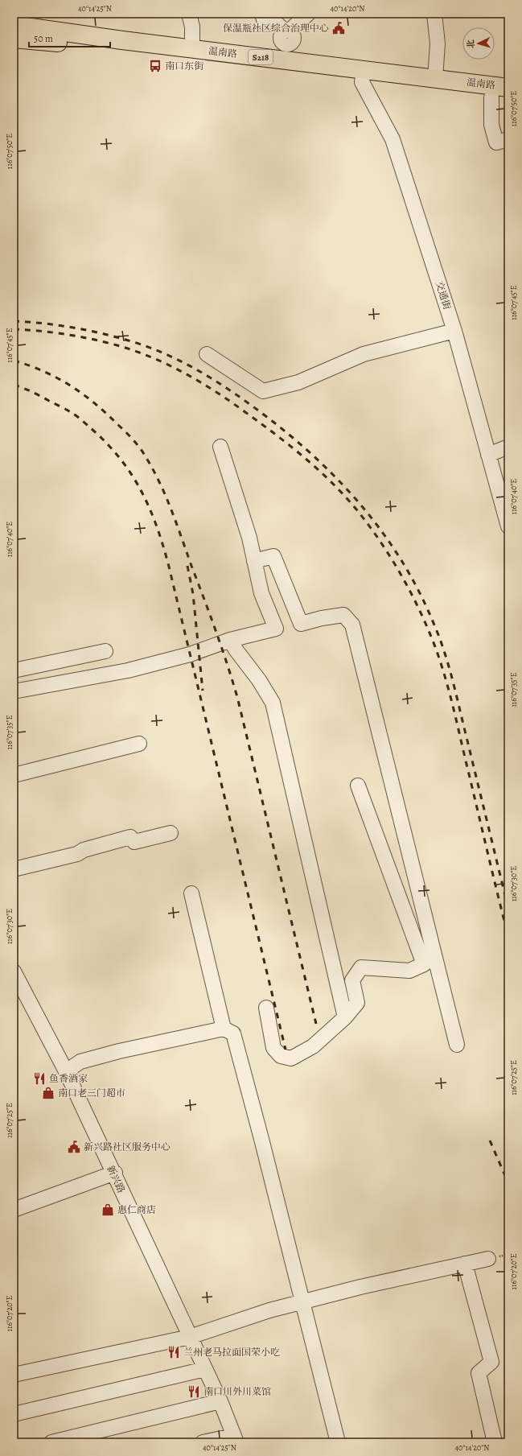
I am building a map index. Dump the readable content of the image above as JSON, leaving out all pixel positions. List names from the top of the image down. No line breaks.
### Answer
{"streets":{"main road":["温南路","S218"],"street":["交通街","新兴路"]},"crossings":[["温南路","交通街"]],"places":{"public building":["保温瓶社区综合治理中心","新兴路社区服务中心"],"bus stop":["南口东街"],"restaurant":["鱼香酒家","兰州老马拉面国荣小吃","南口川外川菜馆"],"shop":["南口老三门超市","惠仁商店"]},"scale_bar":"50 m","north":"left","coordinates":["40°14'25\"N","40°14'20\"N","116°07'50\"E","116°07'45\"E","116°07'40\"E","116°07'35\"E","116°07'30\"E","116°07'25\"E","116°07'20\"E"]}
